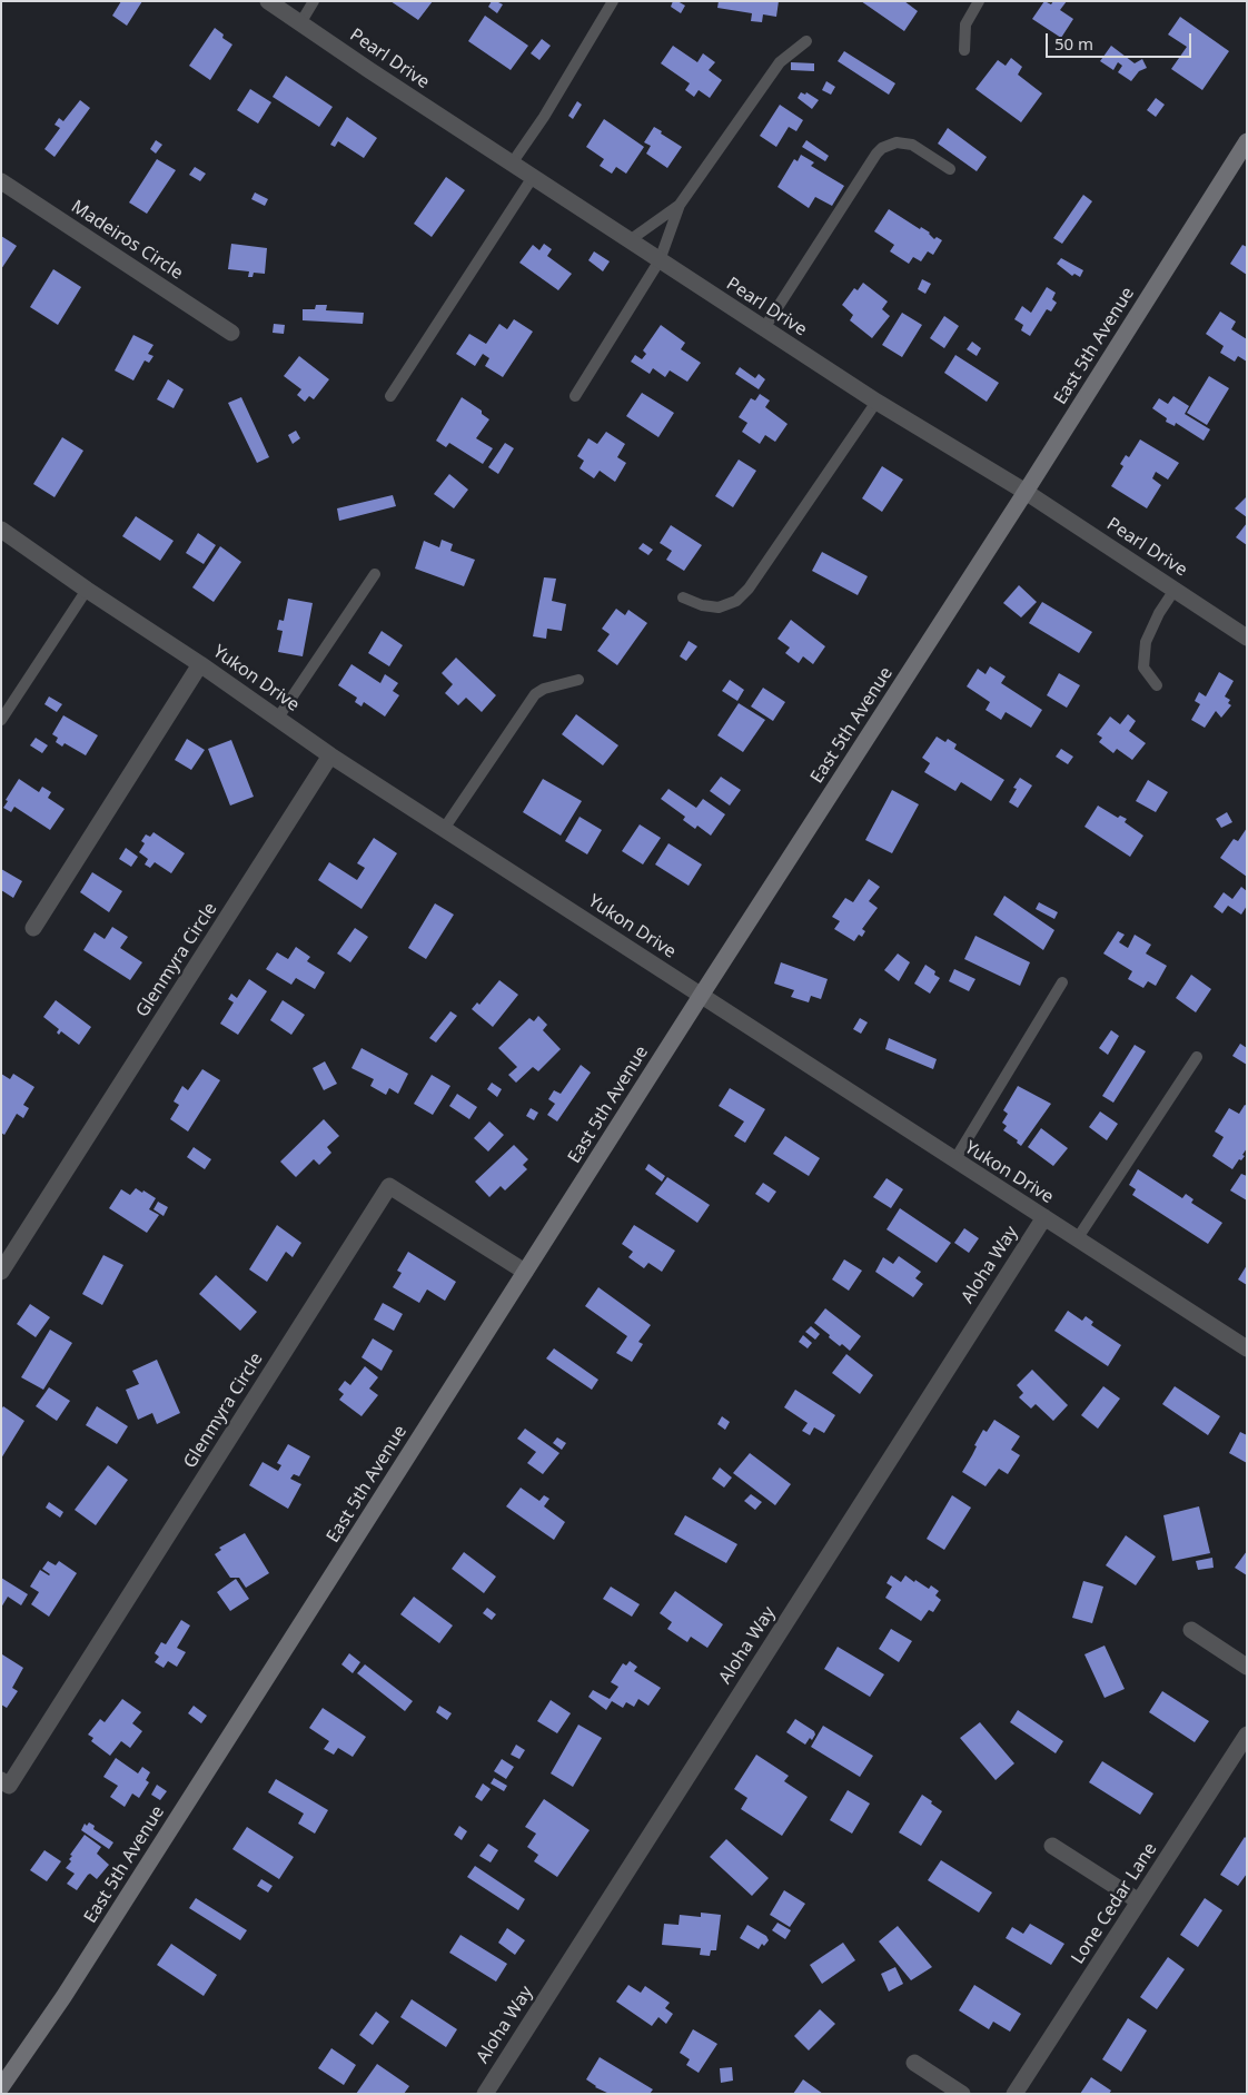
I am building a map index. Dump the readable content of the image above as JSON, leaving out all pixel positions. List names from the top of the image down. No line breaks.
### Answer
{"streets":{"street":["Pearl Drive","Madeiros Circle","East 5th Avenue","Yukon Drive","Glenmyra Circle","Aloha Way","Lone Cedar Lane"]},"crossings":[["Pearl Drive","East 5th Avenue"],["East 5th Avenue","Yukon Drive"],["East 5th Avenue","Glenmyra Circle"],["Yukon Drive","Glenmyra Circle"],["Yukon Drive","Aloha Way"]],"scale_bar":"50 m"}
